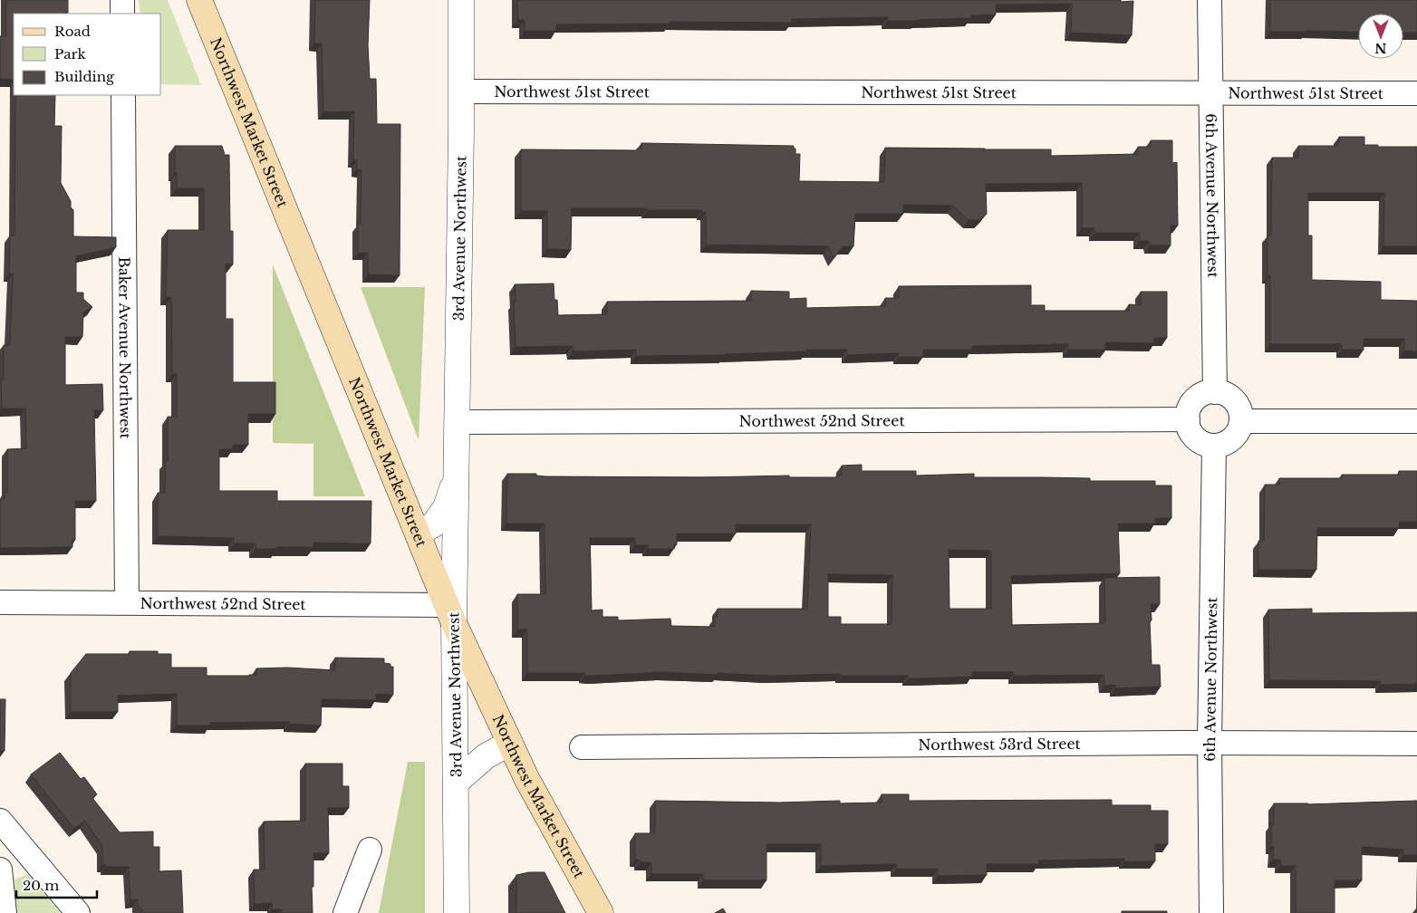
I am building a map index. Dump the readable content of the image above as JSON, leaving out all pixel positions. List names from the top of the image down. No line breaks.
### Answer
{"streets":{"main road":["Northwest Market Street"],"street":["Northwest 51st Street","6th Avenue Northwest","3rd Avenue Northwest","Baker Avenue Northwest","Northwest 52nd Street","Northwest 53rd Street"]},"crossings":[["Northwest 51st Street","6th Avenue Northwest"],["Northwest 51st Street","3rd Avenue Northwest"],["Northwest Market Street","3rd Avenue Northwest"],["Northwest Market Street","Northwest 52nd Street"],["6th Avenue Northwest","Northwest 52nd Street"],["6th Avenue Northwest","Northwest 53rd Street"],["3rd Avenue Northwest","Northwest 52nd Street"],["Baker Avenue Northwest","Northwest 52nd Street"]],"legend":["Road","Park","Building"],"scale_bar":"20 m","north":"bottom"}
